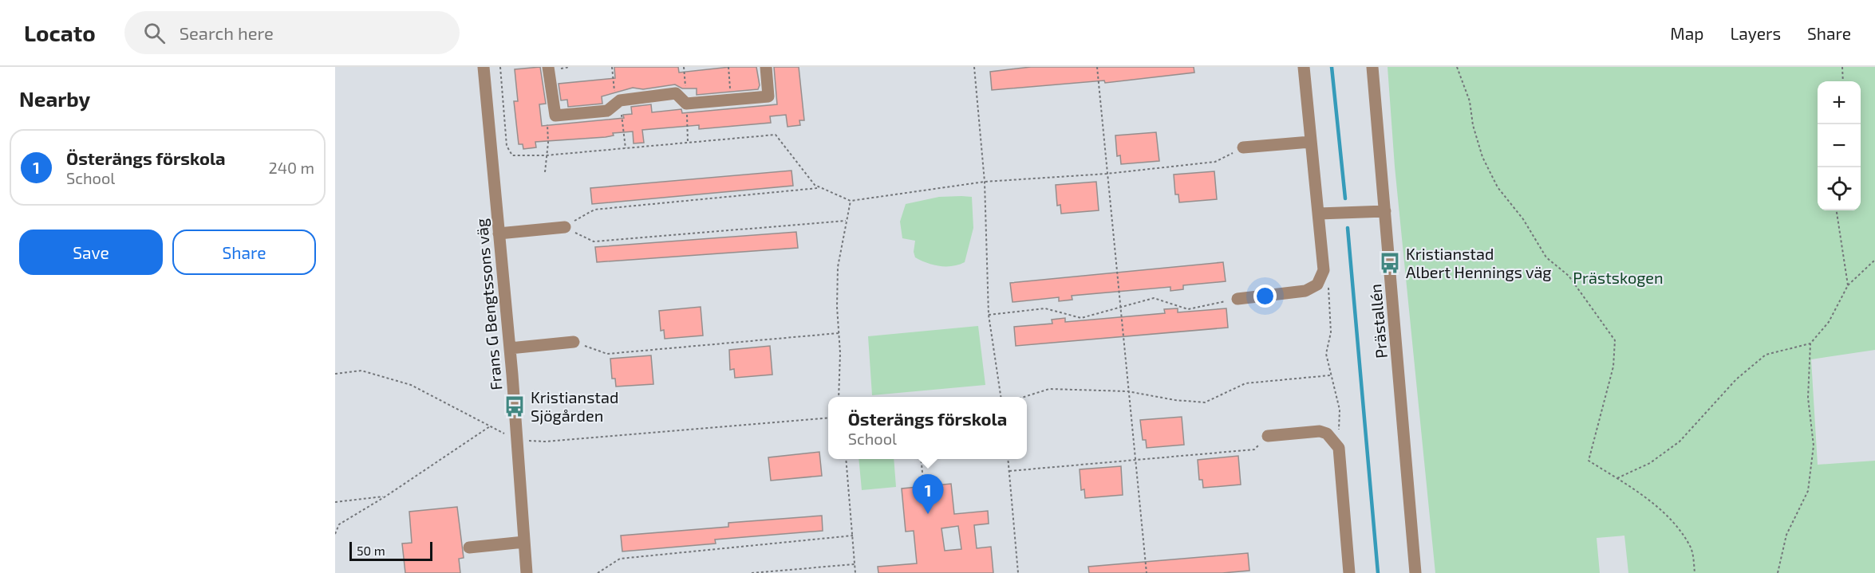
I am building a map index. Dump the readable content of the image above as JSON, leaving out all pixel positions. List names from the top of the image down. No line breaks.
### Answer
{"streets":{"street":["Frans G Bengtssons väg","Prästallén"]},"parks":["Prästskogen"],"places":{"bus stop":["Kristianstad Albert Hennings väg","Kristianstad Sjögården"]},"scale_bar":"50 m","page":{"header":"Locato","search":"Search here","nav":["Map","Layers","Share"],"heading":"Nearby","map_buttons":["+","−"],"list":[{"mark":"1","name":"Österängs förskola","note":"School","value":"240 m"}],"buttons":["Save","Share"],"popup":["Österängs förskola","School"],"pins":"1","scale":"50 m"}}
